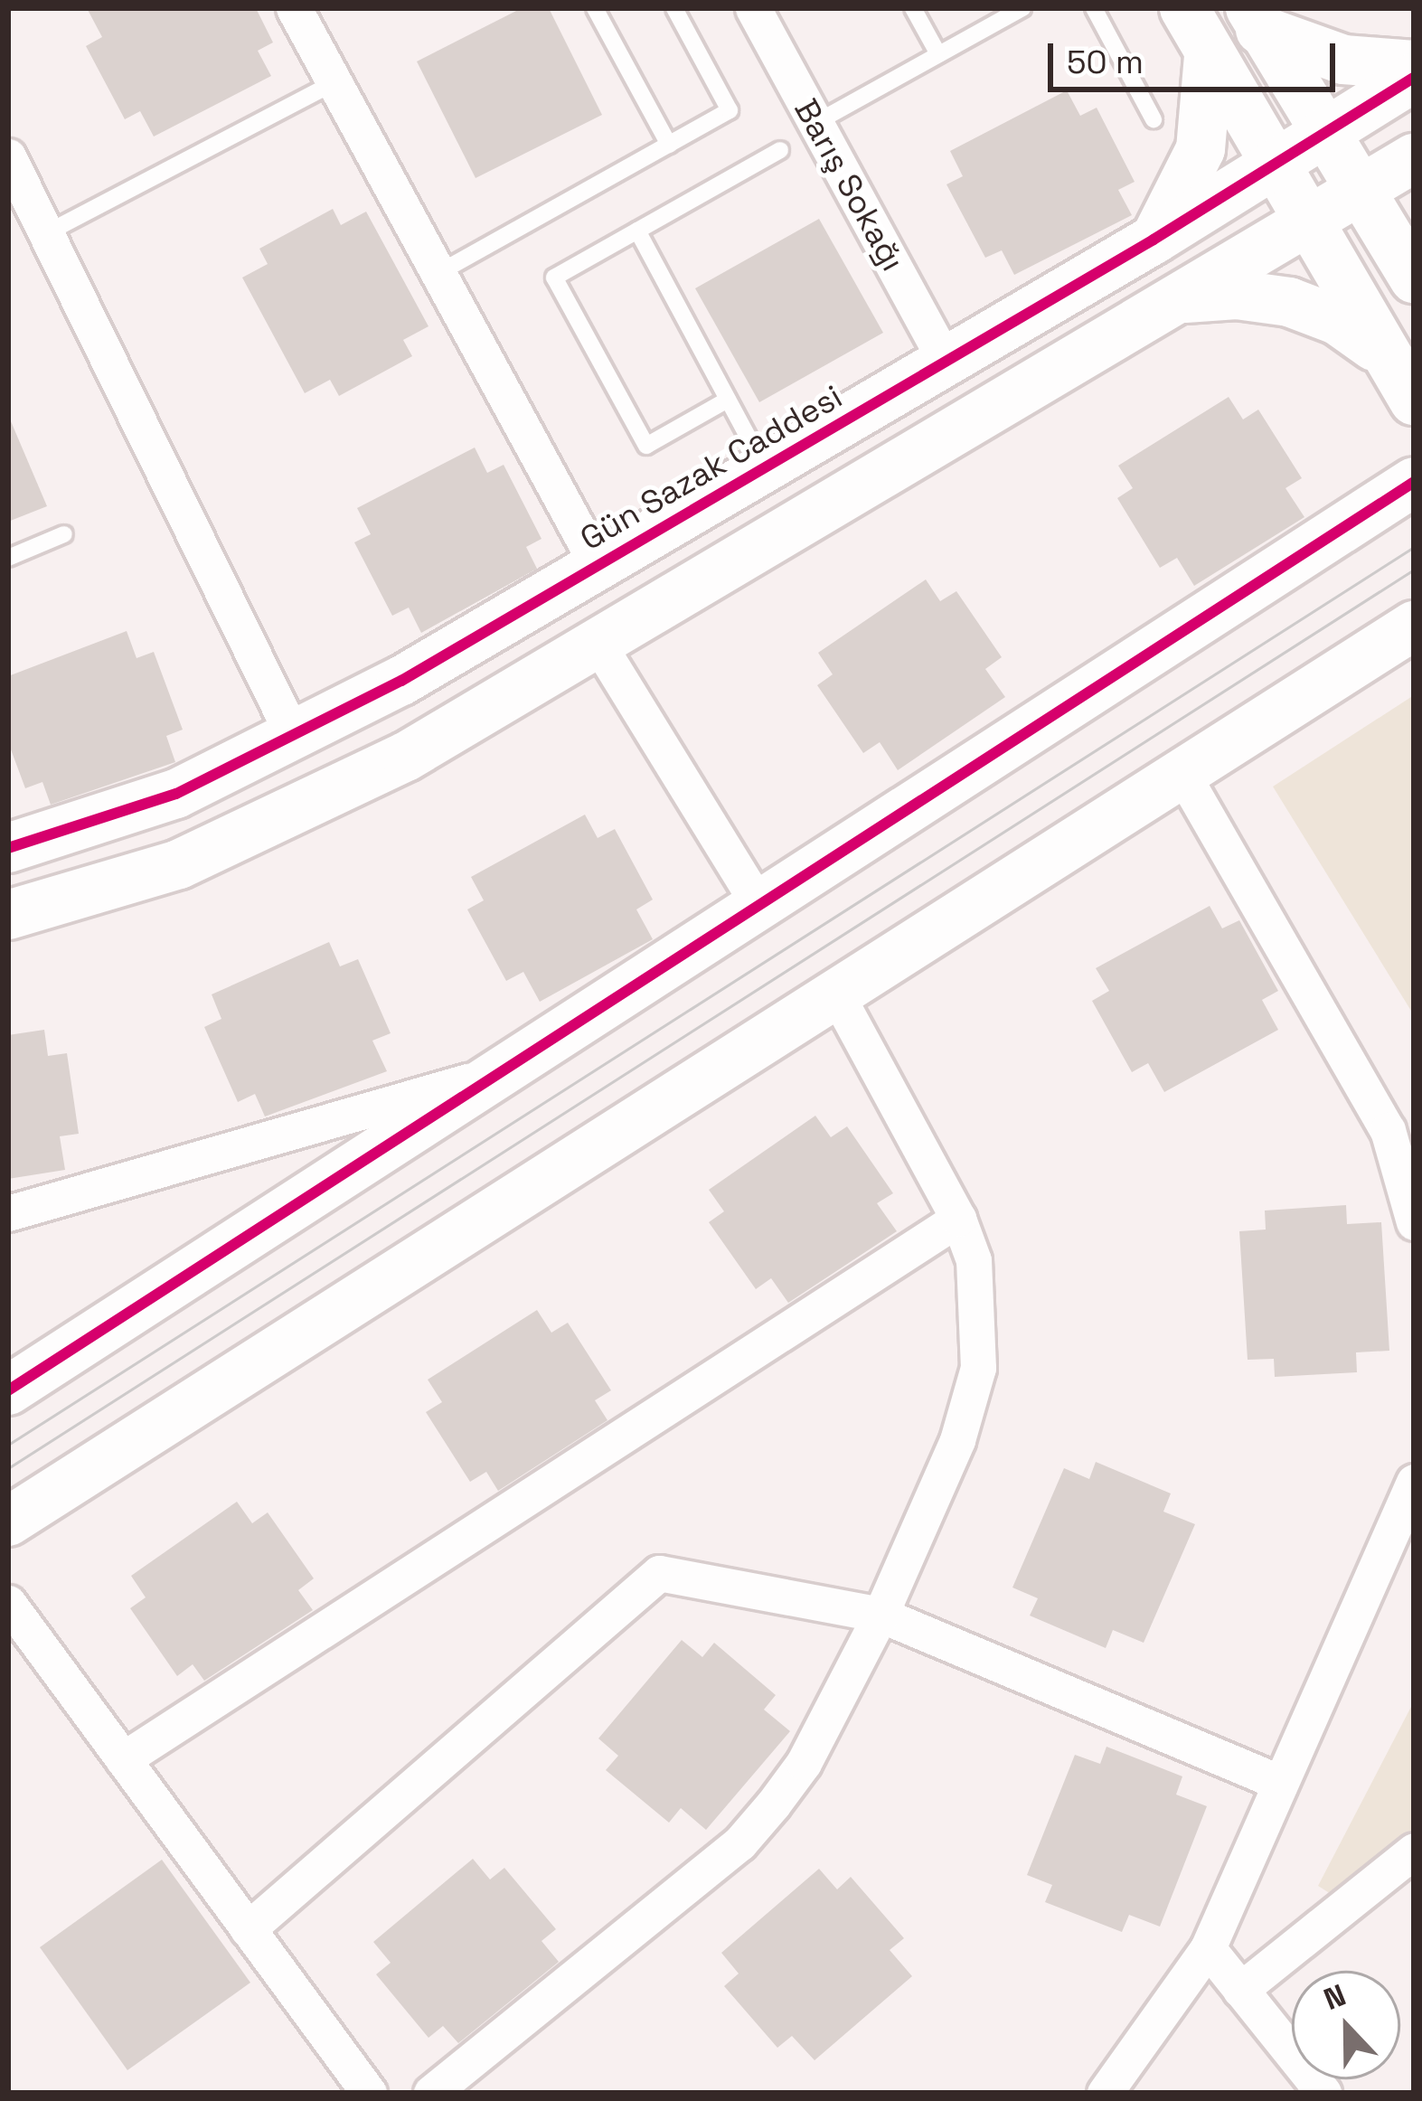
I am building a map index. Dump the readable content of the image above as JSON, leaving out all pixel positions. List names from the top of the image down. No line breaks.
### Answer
{"streets":{"street":["Barış Sokağı","Gün Sazak Caddesi"]},"crossings":[["Barış Sokağı","Gün Sazak Caddesi"]],"scale_bar":"50 m","north":"top"}
